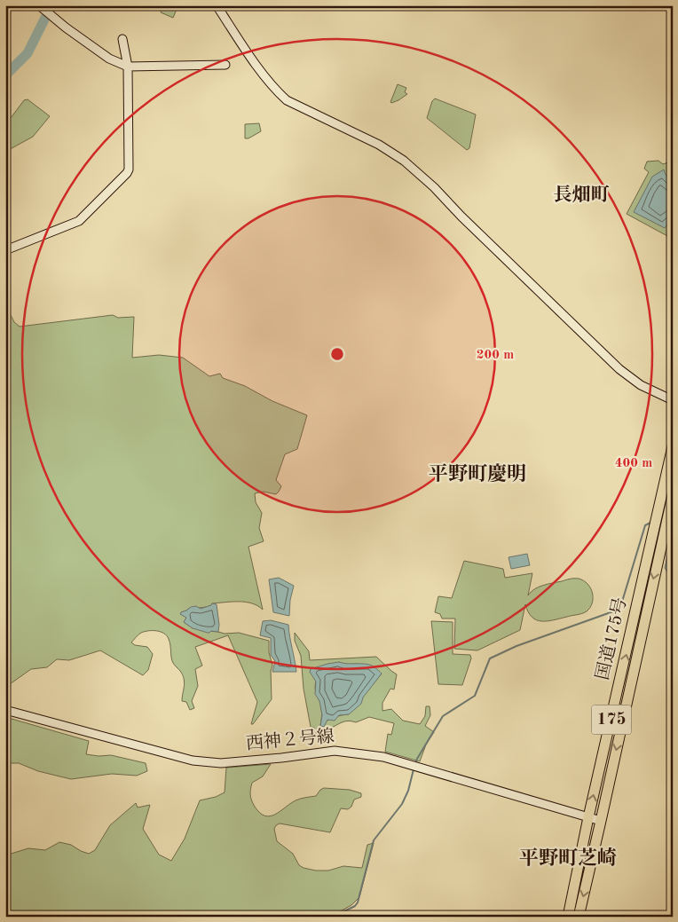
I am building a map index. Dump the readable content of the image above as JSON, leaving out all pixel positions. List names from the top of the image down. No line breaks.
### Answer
{"streets":{"highway":["国道175号","175"],"street":["西神２号線"]},"crossings":[["国道175号","西神２号線"]],"districts":["長畑町","平野町慶明","平野町芝崎"],"rings":["200 m","400 m"]}
